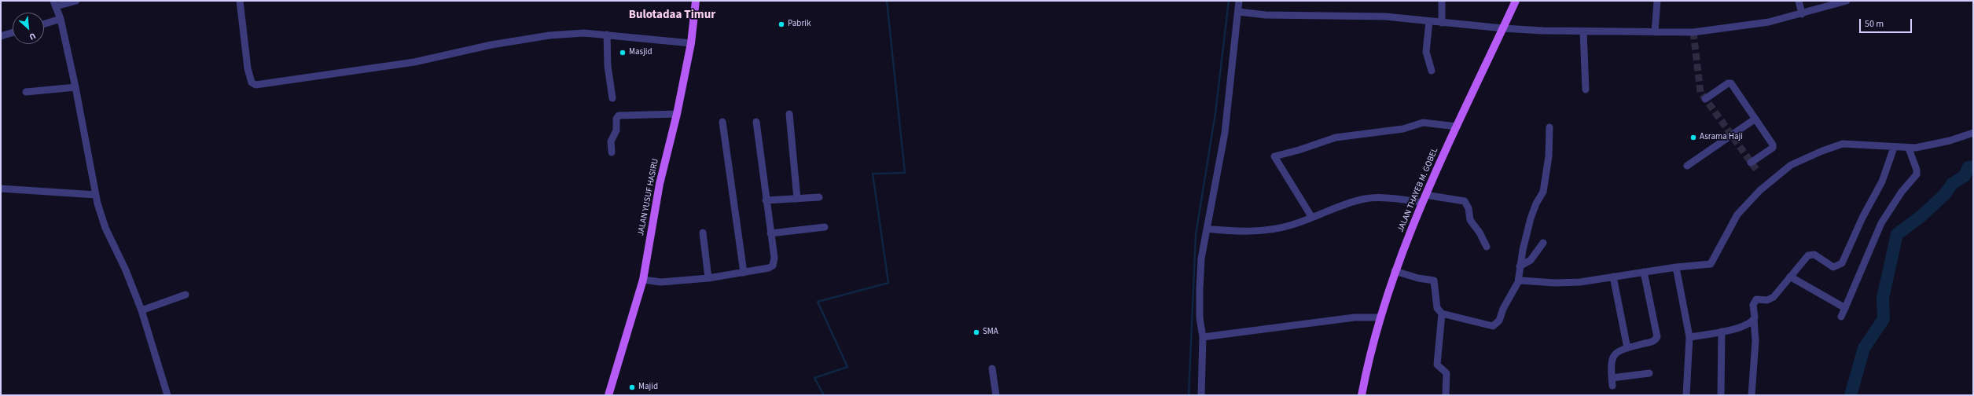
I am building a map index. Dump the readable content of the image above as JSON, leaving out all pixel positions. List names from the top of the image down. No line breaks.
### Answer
{"streets":{"main road":["JALAN THAYEB M. GOBEL","JALAN YUSUF HASIRU"]},"districts":["Bulotadaa Timur"],"places":["Pabrik","Masjid","Asrama Haji","SMA","Majid"],"scale_bar":"50 m","north":"bottom right"}
